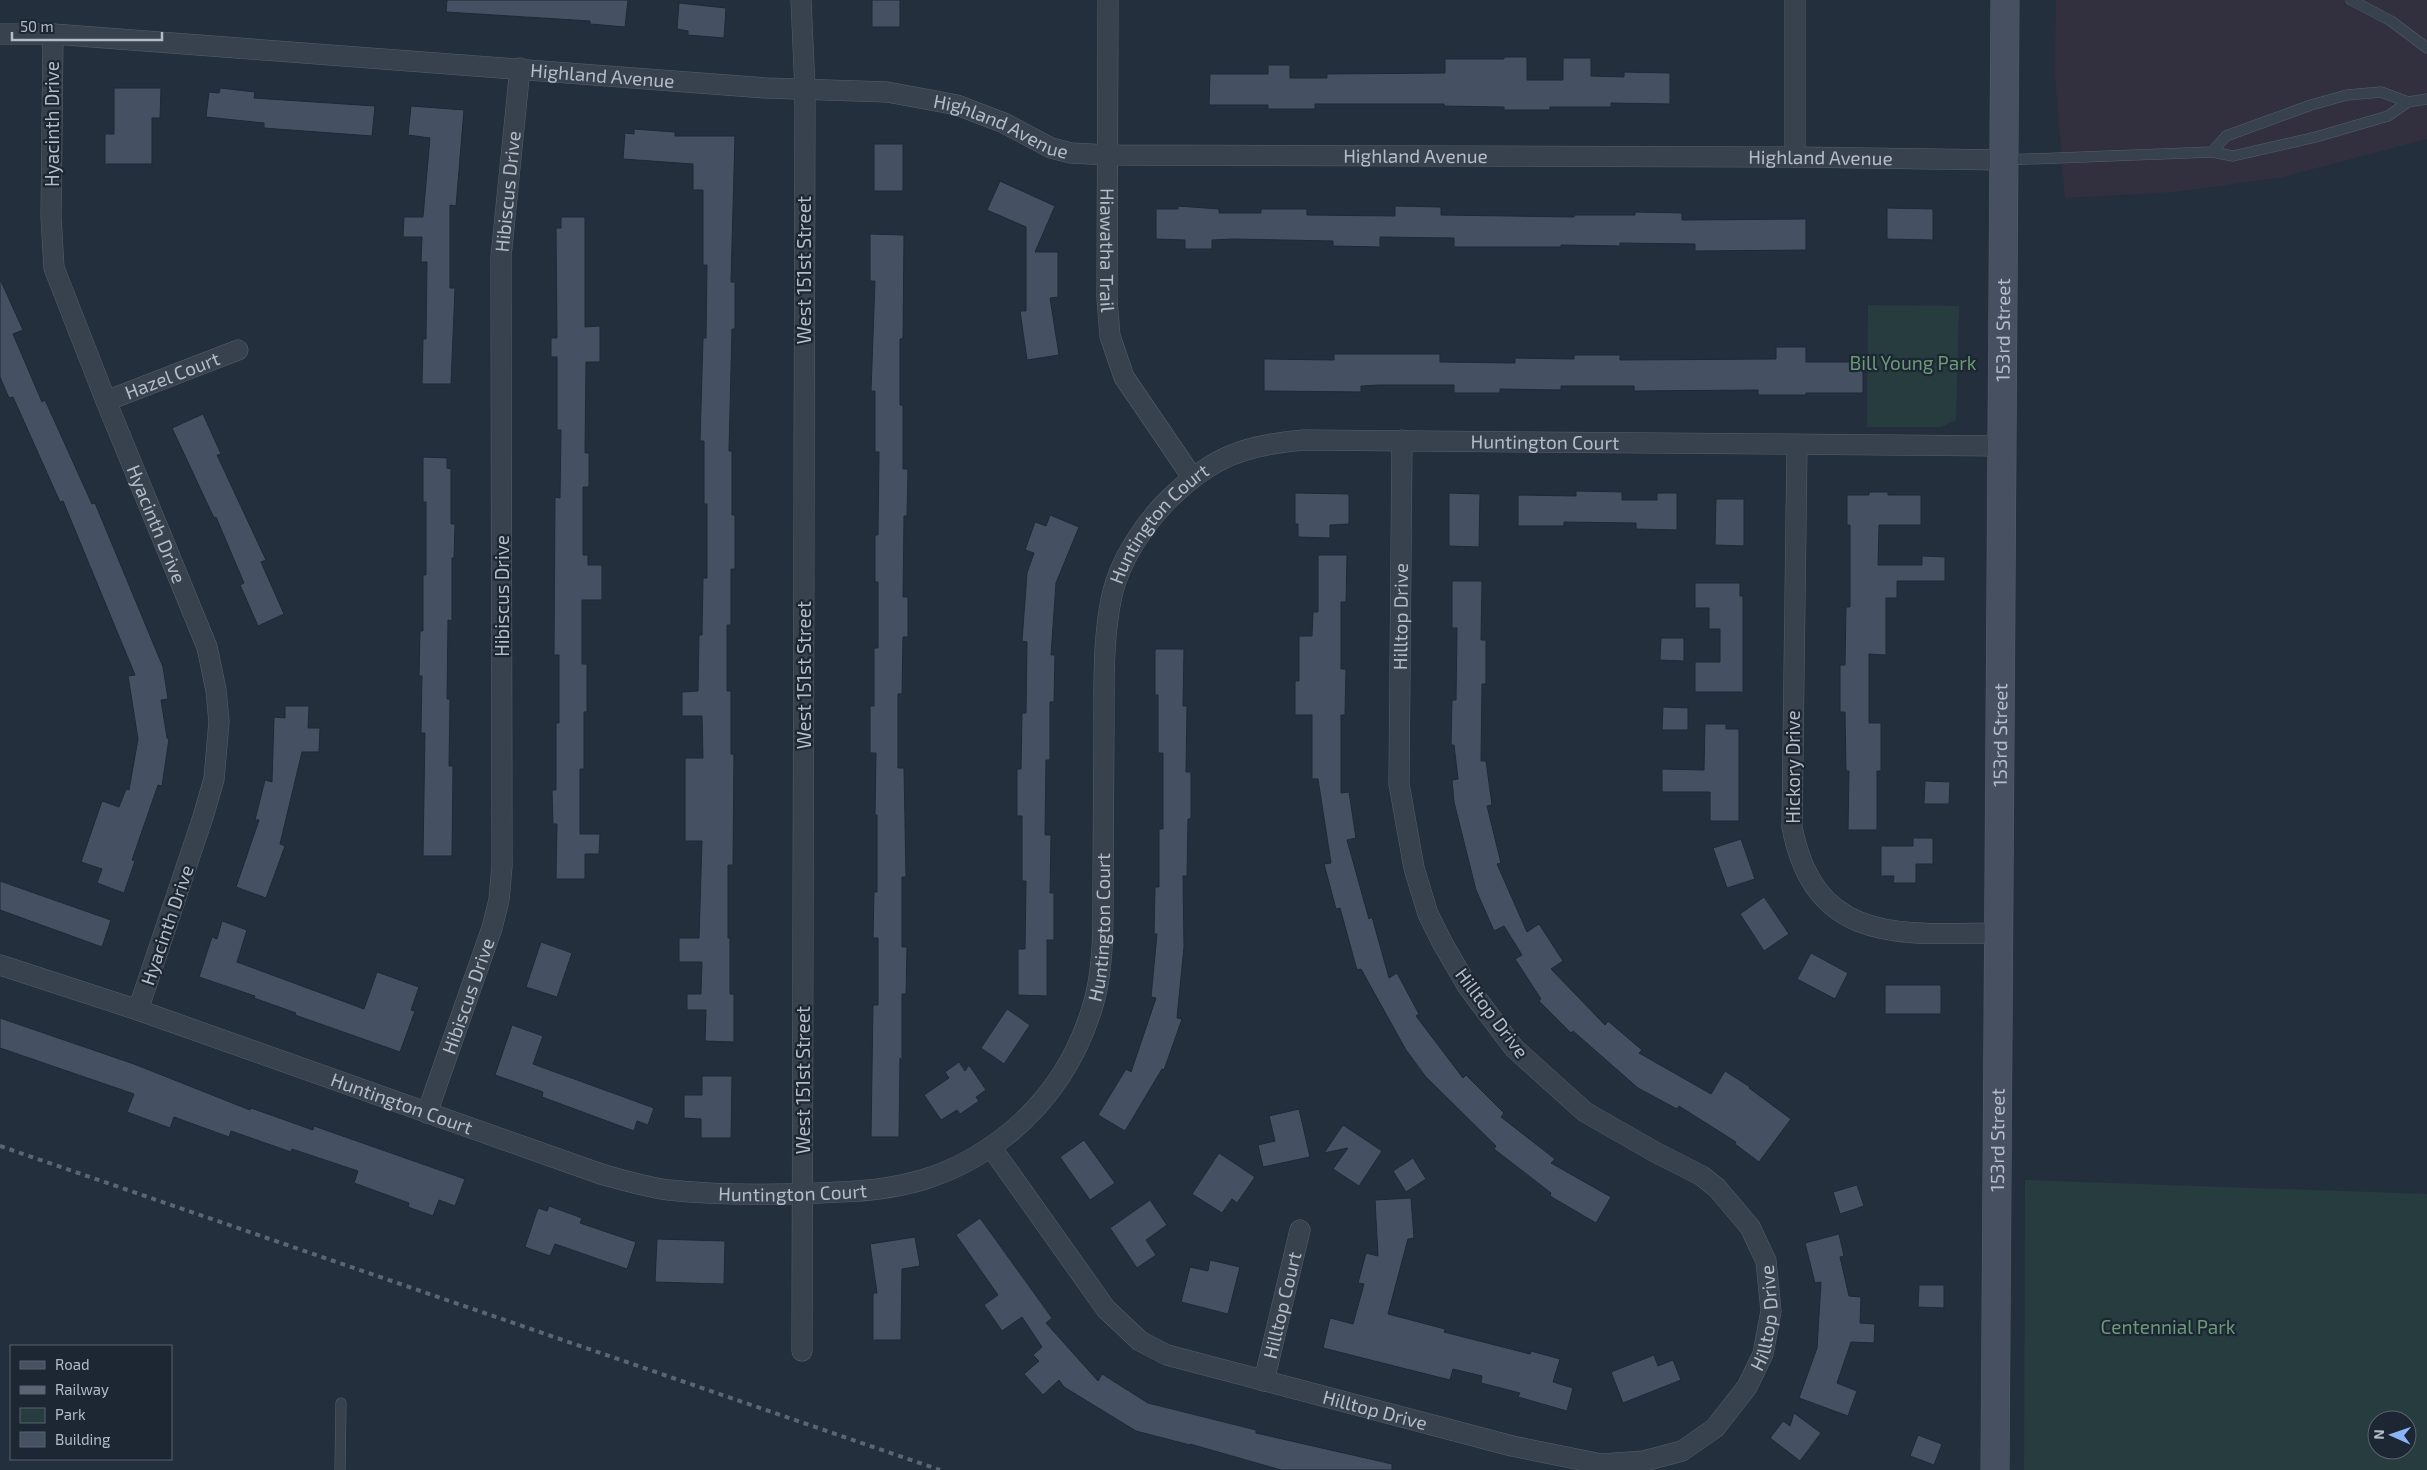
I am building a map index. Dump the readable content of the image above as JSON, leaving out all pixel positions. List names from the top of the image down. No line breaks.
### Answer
{"streets":{"street":["Highland Avenue","Hyacinth Drive","Hibiscus Drive","Hiawatha Trail","West 151st Street","153rd Street","Hazel Court","Huntington Court","Hilltop Drive","Hickory Drive","Hilltop Court"]},"crossings":[["Highland Avenue","Hyacinth Drive"],["Highland Avenue","Hibiscus Drive"],["Highland Avenue","Hiawatha Trail"],["Highland Avenue","West 151st Street"],["Highland Avenue","153rd Street"],["Hyacinth Drive","Hazel Court"],["Hyacinth Drive","Huntington Court"],["Hibiscus Drive","Huntington Court"],["Hiawatha Trail","Huntington Court"],["West 151st Street","Huntington Court"],["153rd Street","Huntington Court"],["153rd Street","Hickory Drive"],["Huntington Court","Hilltop Drive"],["Huntington Court","Hickory Drive"],["Hilltop Drive","Hilltop Court"]],"parks":["Bill Young Park","Centennial Park"],"legend":["Road","Railway","Park","Building"],"scale_bar":"50 m","north":"left"}
